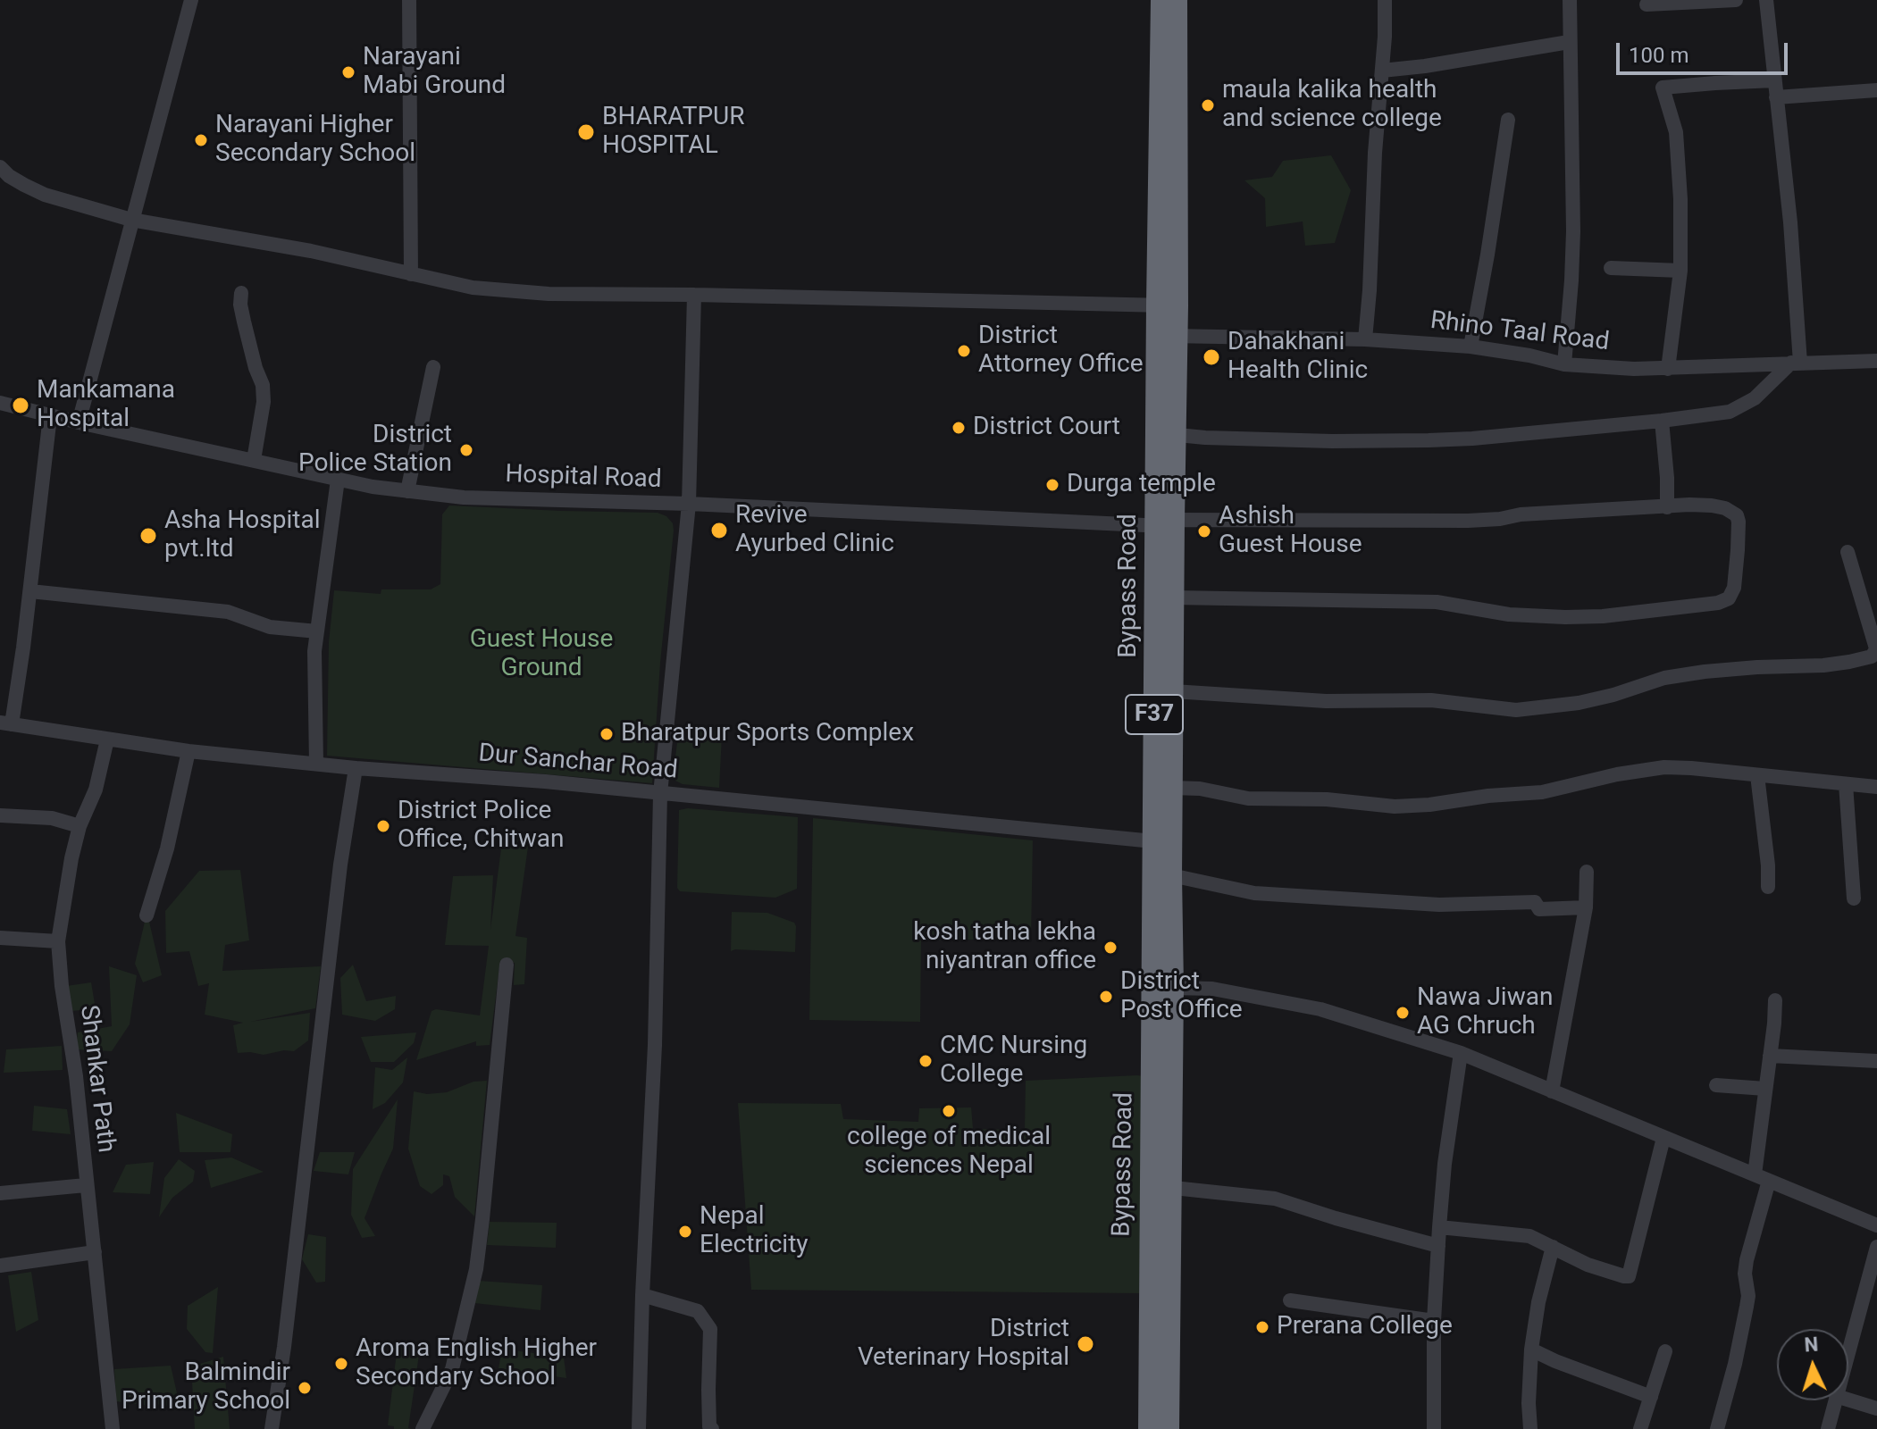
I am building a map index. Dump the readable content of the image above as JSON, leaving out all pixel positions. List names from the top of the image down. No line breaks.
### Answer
{"streets":{"highway":["Bypass Road","F37"],"street":["Rhino Taal Road","Hospital Road","Dur Sanchar Road","Shankar Path"]},"crossings":[["Rhino Taal Road","Bypass Road"],["Hospital Road","Bypass Road"],["Bypass Road","Dur Sanchar Road"],["Dur Sanchar Road","Shankar Path"]],"parks":["Guest House Ground"],"places":["Narayani Mabi Ground","maula kalika health and science college","BHARATPUR HOSPITAL","Narayani Higher Secondary School","District Attorney Office","Dahakhani Health Clinic","Mankamana Hospital","District Court","District Police Station","Durga temple","Revive Ayurbed Clinic","Ashish Guest House","Asha Hospital pvt.ltd","Bharatpur Sports Complex","District Police Office, Chitwan","kosh tatha lekha niyantran office","District Post Office","Nawa Jiwan AG Chruch","CMC Nursing College","college of medical sciences Nepal","Nepal Electricity","Prerana College","District Veterinary Hospital","Aroma English Higher Secondary School","Balmindir Primary School"],"scale_bar":"100 m","north":"top"}
